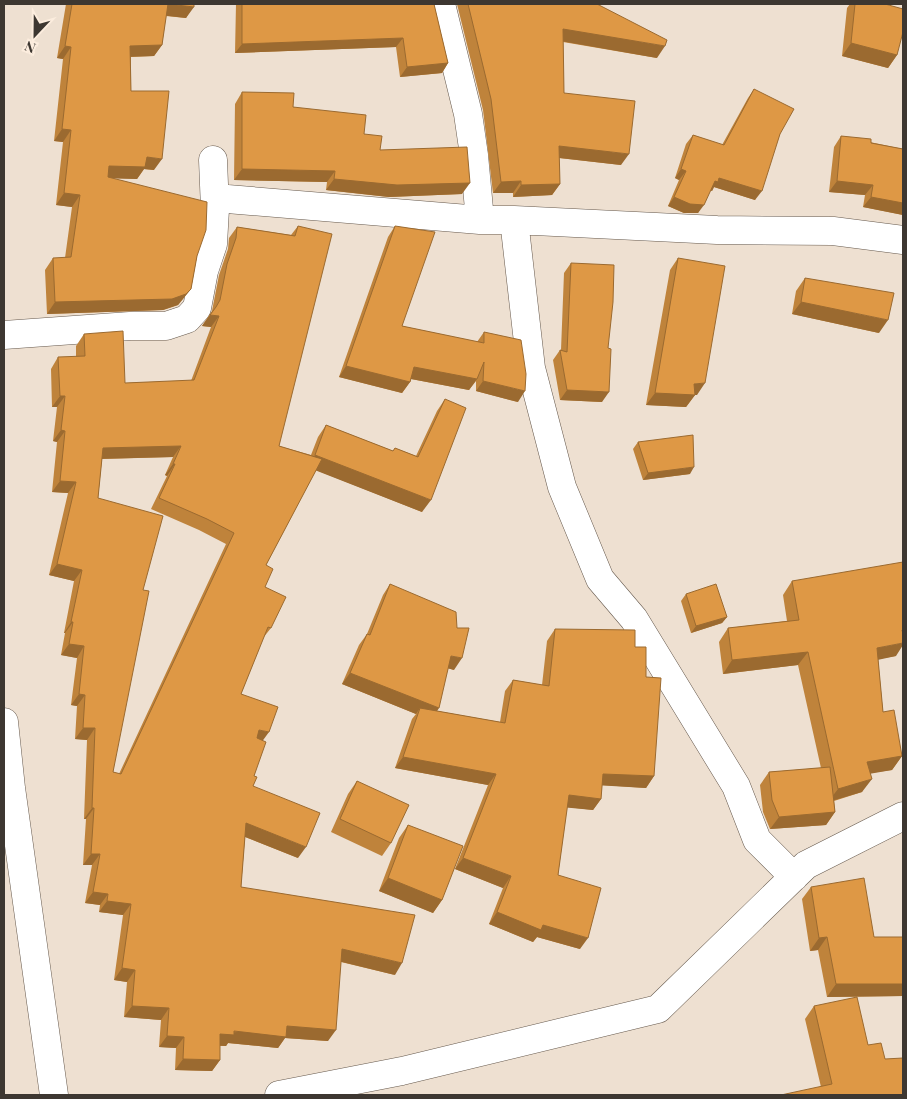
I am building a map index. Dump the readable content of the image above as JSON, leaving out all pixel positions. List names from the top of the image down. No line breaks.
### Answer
{"north":"bottom"}
